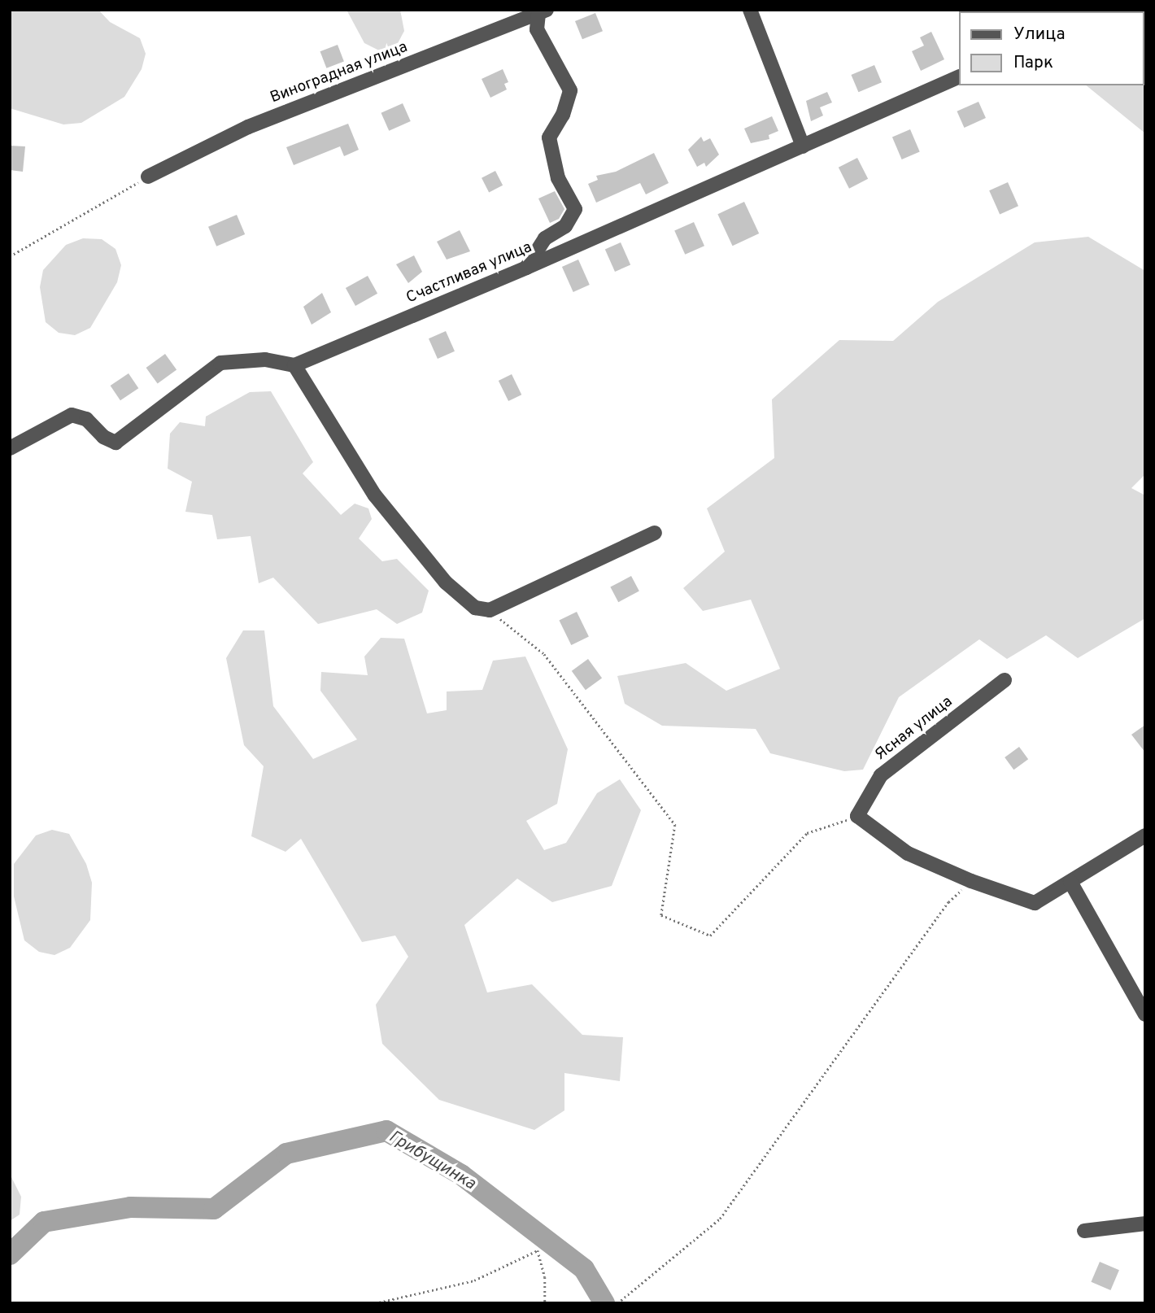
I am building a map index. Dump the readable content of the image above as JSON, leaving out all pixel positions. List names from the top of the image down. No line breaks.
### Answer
{"streets":{"street":["Виноградная улица","Счастливая улица","Ясная улица"]},"water":["Грибущинка"],"legend":["Улица","Парк"]}
